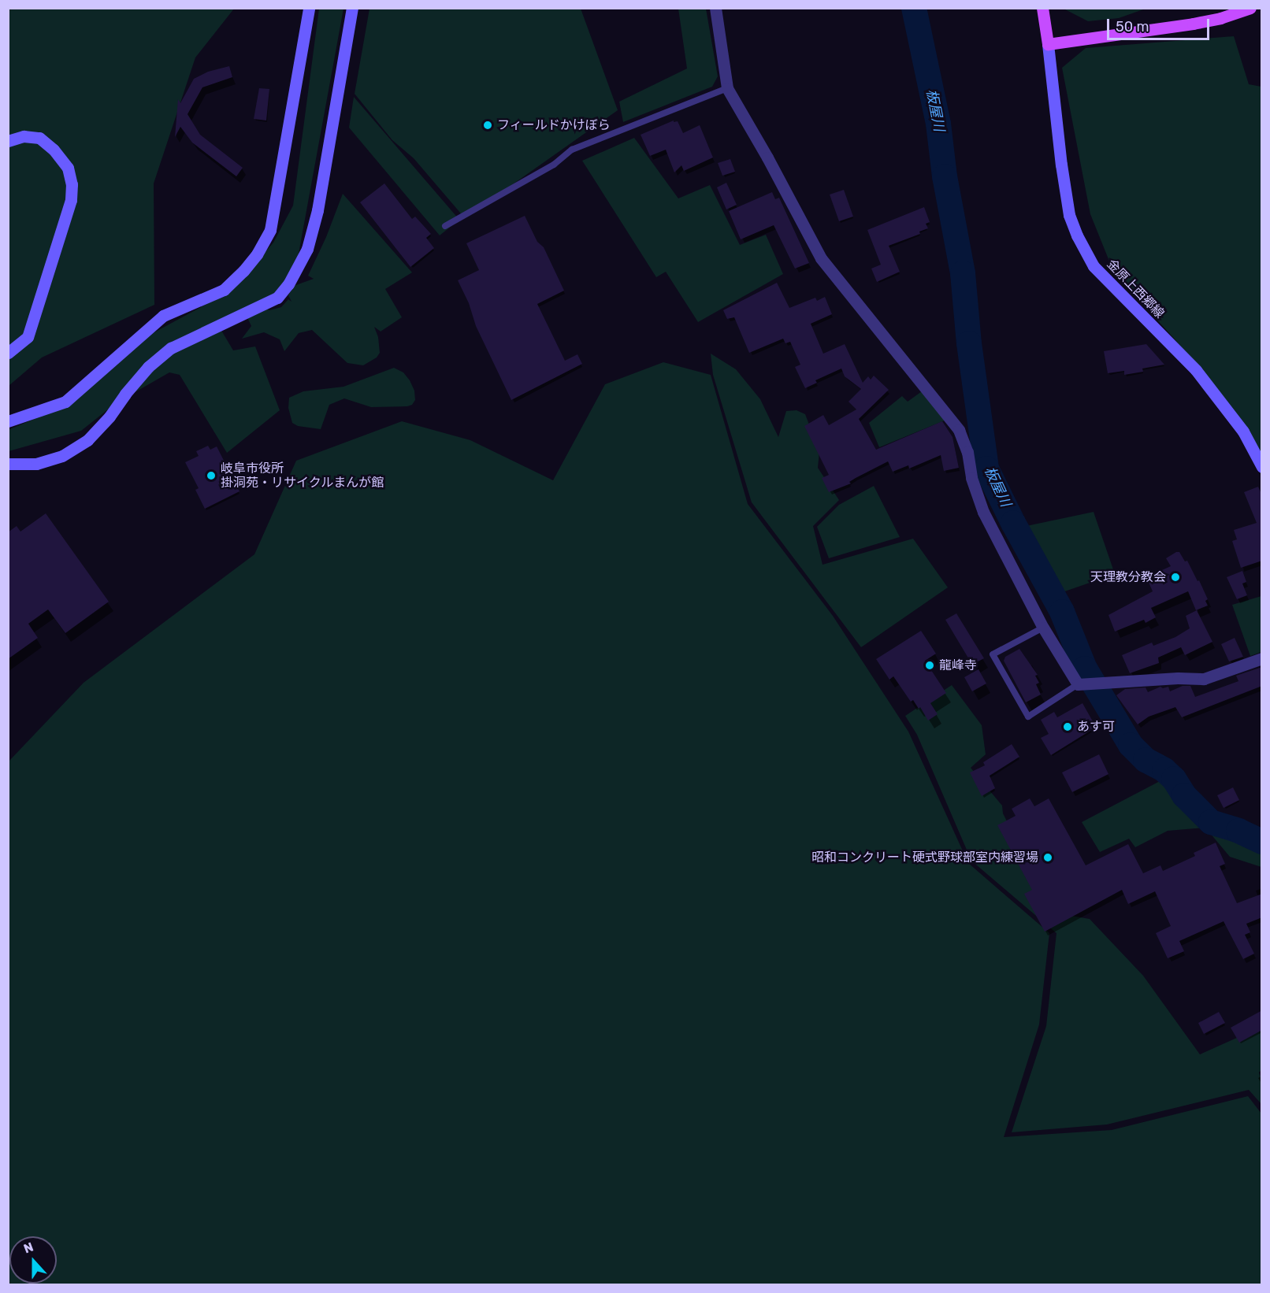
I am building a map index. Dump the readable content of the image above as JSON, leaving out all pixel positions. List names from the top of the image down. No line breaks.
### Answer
{"streets":{"street":["金原上西郷線"]},"water":["板屋川"],"places":["フィールドかけぼら","岐阜市役所 掛洞苑・リサイクルまんが館","天理教分教会","龍峰寺","あす可","昭和コンクリート硬式野球部室内練習場"],"scale_bar":"50 m","north":"top"}
